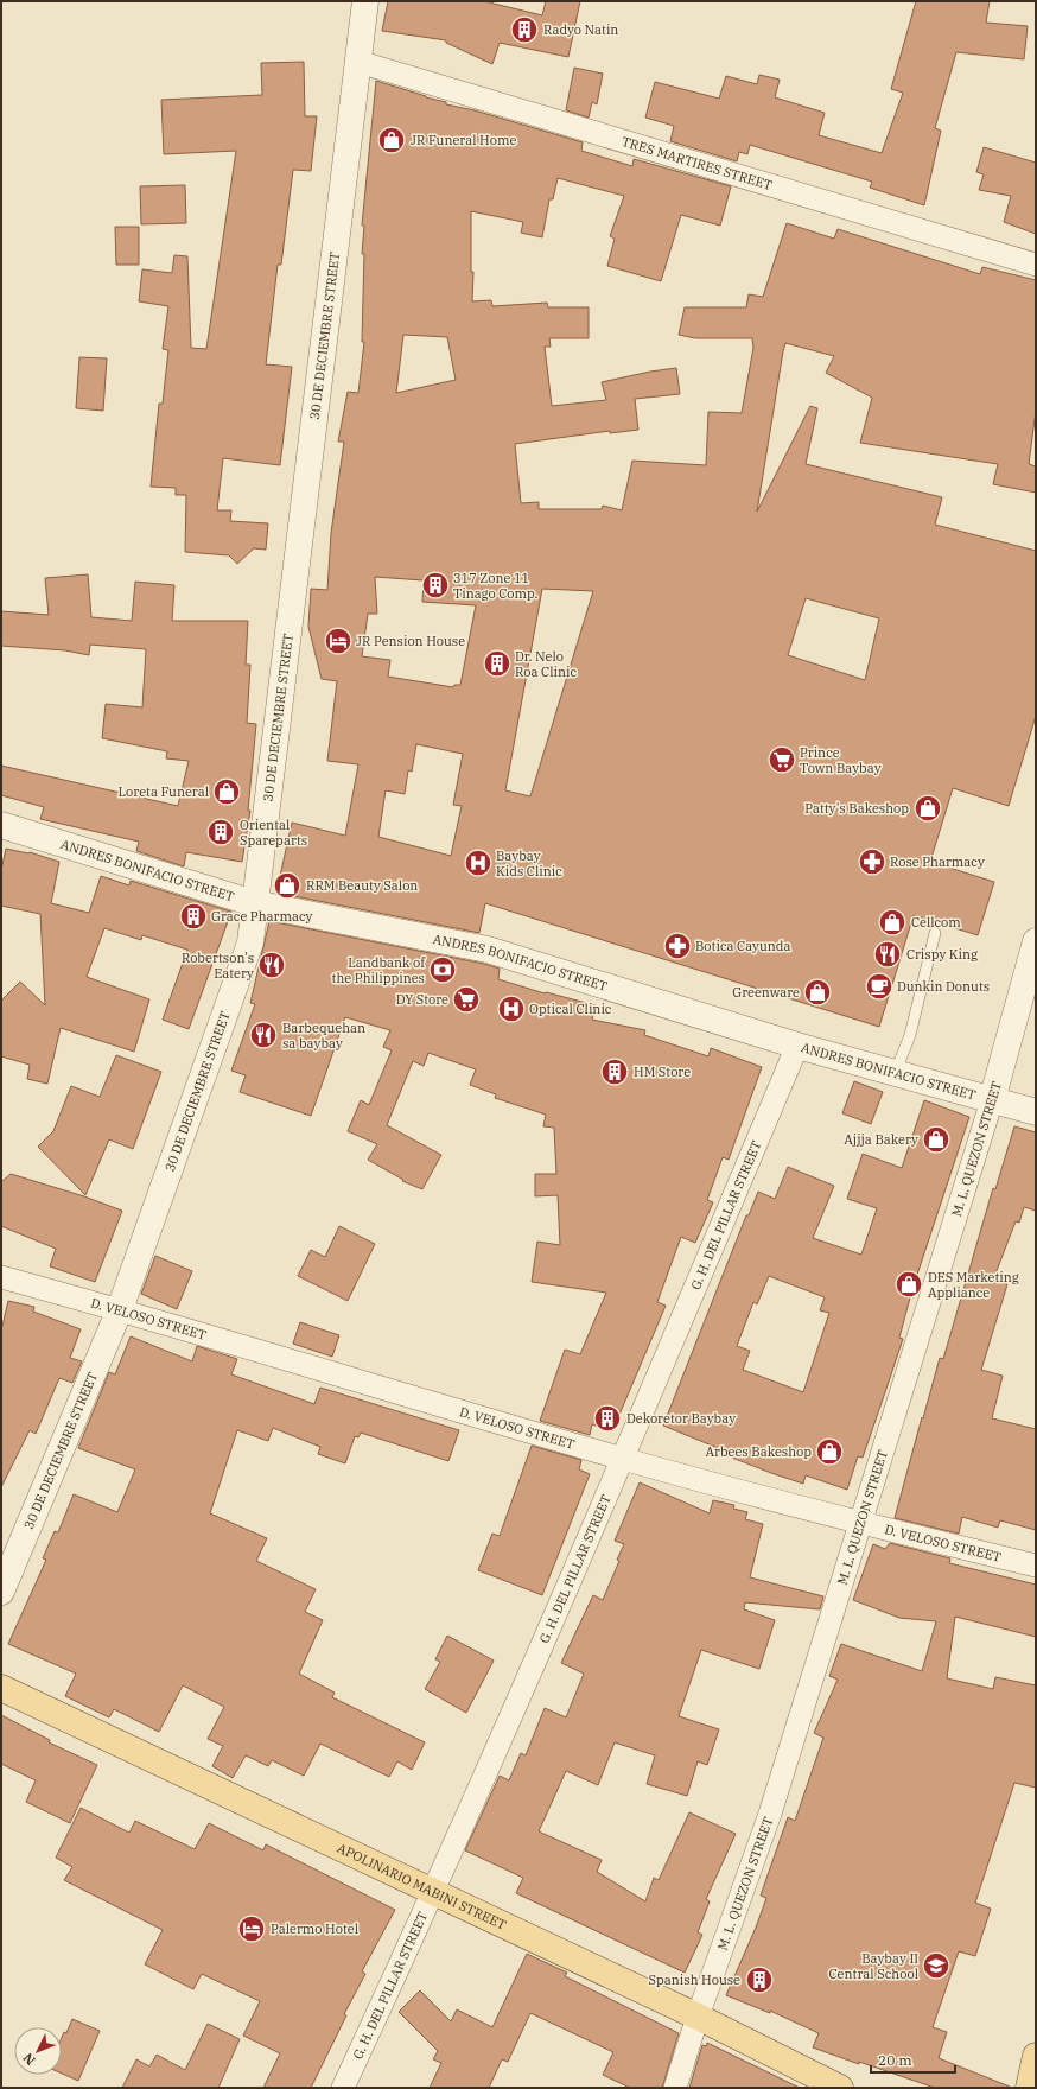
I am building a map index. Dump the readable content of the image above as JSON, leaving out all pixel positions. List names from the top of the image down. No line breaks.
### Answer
{"streets":{"main road":["APOLINARIO MABINI STREET"],"street":["TRES MARTIRES STREET","30 DE DECIEMBRE STREET","ANDRES BONIFACIO STREET","M. L. QUEZON STREET","G. H. DEL PILLAR STREET","D. VELOSO STREET"]},"crossings":[["TRES MARTIRES STREET","30 DE DECIEMBRE STREET"],["30 DE DECIEMBRE STREET","ANDRES BONIFACIO STREET"],["30 DE DECIEMBRE STREET","D. VELOSO STREET"],["ANDRES BONIFACIO STREET","M. L. QUEZON STREET"],["ANDRES BONIFACIO STREET","G. H. DEL PILLAR STREET"],["M. L. QUEZON STREET","D. VELOSO STREET"],["M. L. QUEZON STREET","APOLINARIO MABINI STREET"],["G. H. DEL PILLAR STREET","D. VELOSO STREET"],["G. H. DEL PILLAR STREET","APOLINARIO MABINI STREET"]],"places":{"building":["Radyo Natin","317 Zone 11 Tinago Comp.","Dr. Nelo Roa Clinic","Oriental Spareparts","Grace Pharmacy","HM Store","Dekoretor Baybay","Spanish House"],"shop":["JR Funeral Home","Loreta Funeral","Patty's Bakeshop","RRM Beauty Salon","Cellcom","Greenware","Ajjja Bakery","DES Marketing Appliance","Arbees Bakeshop"],"hotel":["JR Pension House","Palermo Hotel"],"supermarket":["Prince Town Baybay","DY Store"],"pharmacy":["Rose Pharmacy","Botica Cayunda"],"hospital":["Baybay Kids Clinic","Optical Clinic"],"restaurant":["Crispy King","Robertson's Eatery","Barbequehan sa baybay"],"bank":["Landbank of the Philippines"],"cafe":["Dunkin Donuts"],"school or university":["Baybay II Central School"]},"scale_bar":"20 m","north":"bottom left"}
